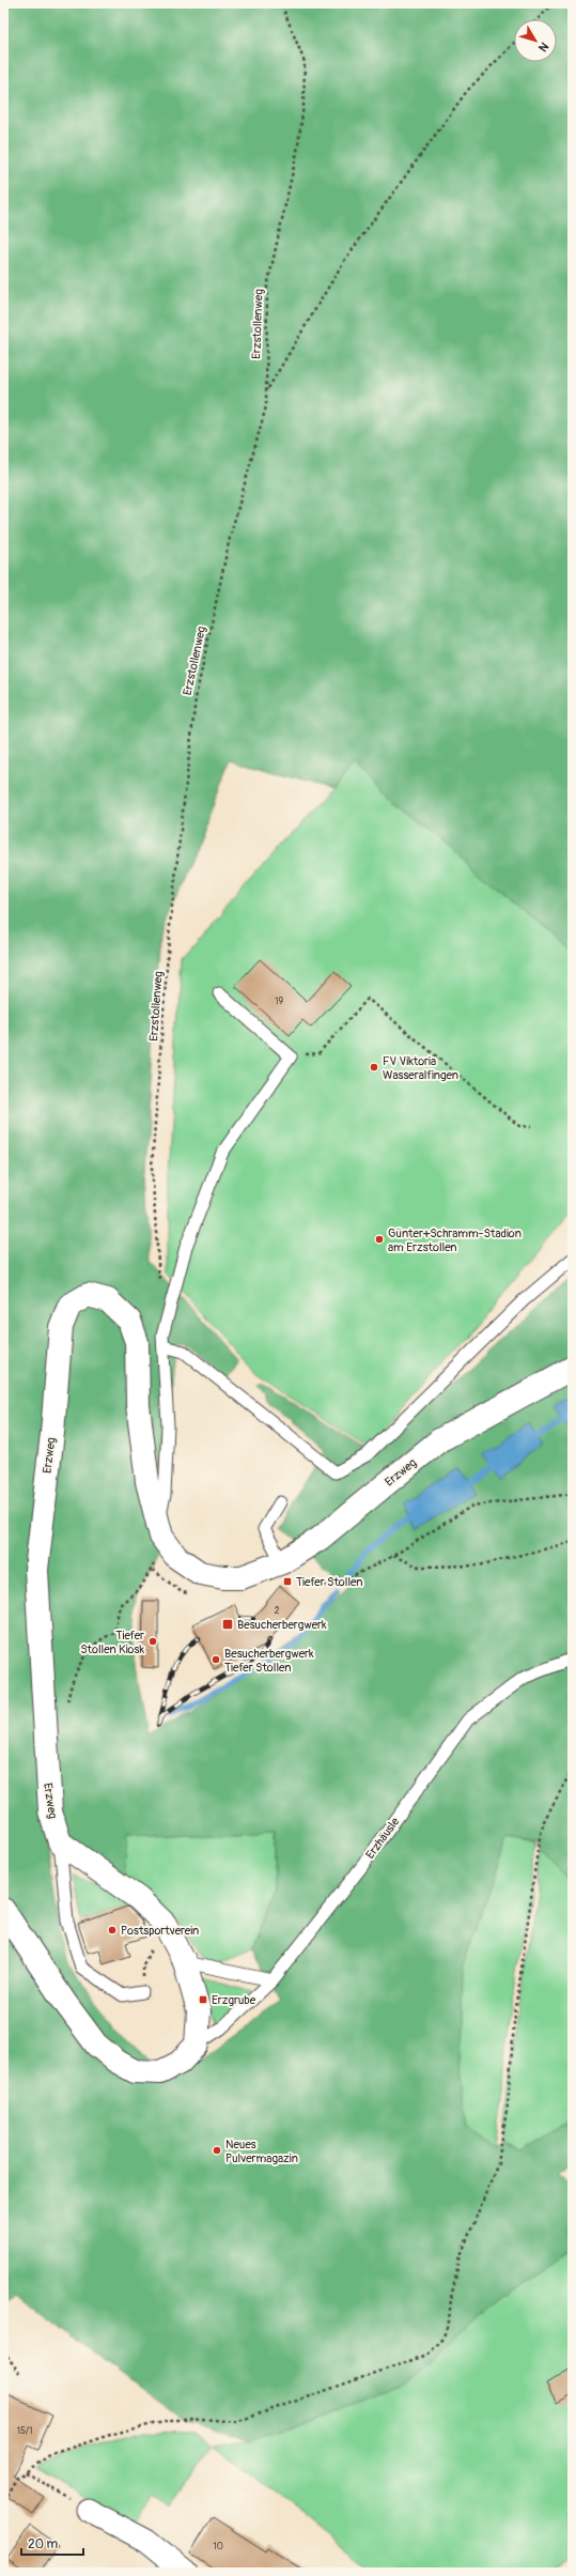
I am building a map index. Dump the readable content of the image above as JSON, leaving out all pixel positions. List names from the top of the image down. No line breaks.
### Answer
{"streets":{"street":["Erzweg"],"lane":["Erzhäusle"],"path":["Erzstollenweg"]},"places":{"other":["FV Viktoria Wasseralfingen","Günter+Schramm-Stadion am Erzstollen","Tiefer Stollen Kiosk","Besucherbergwerk Tiefer Stollen","Postsportverein","Neues Pulvermagazin"],"transit":["Tiefer Stollen","Besucherbergwerk","Erzgrube"]},"house_numbers":["19","2","15/1","10"],"scale_bar":"20 m","north":"bottom right"}
